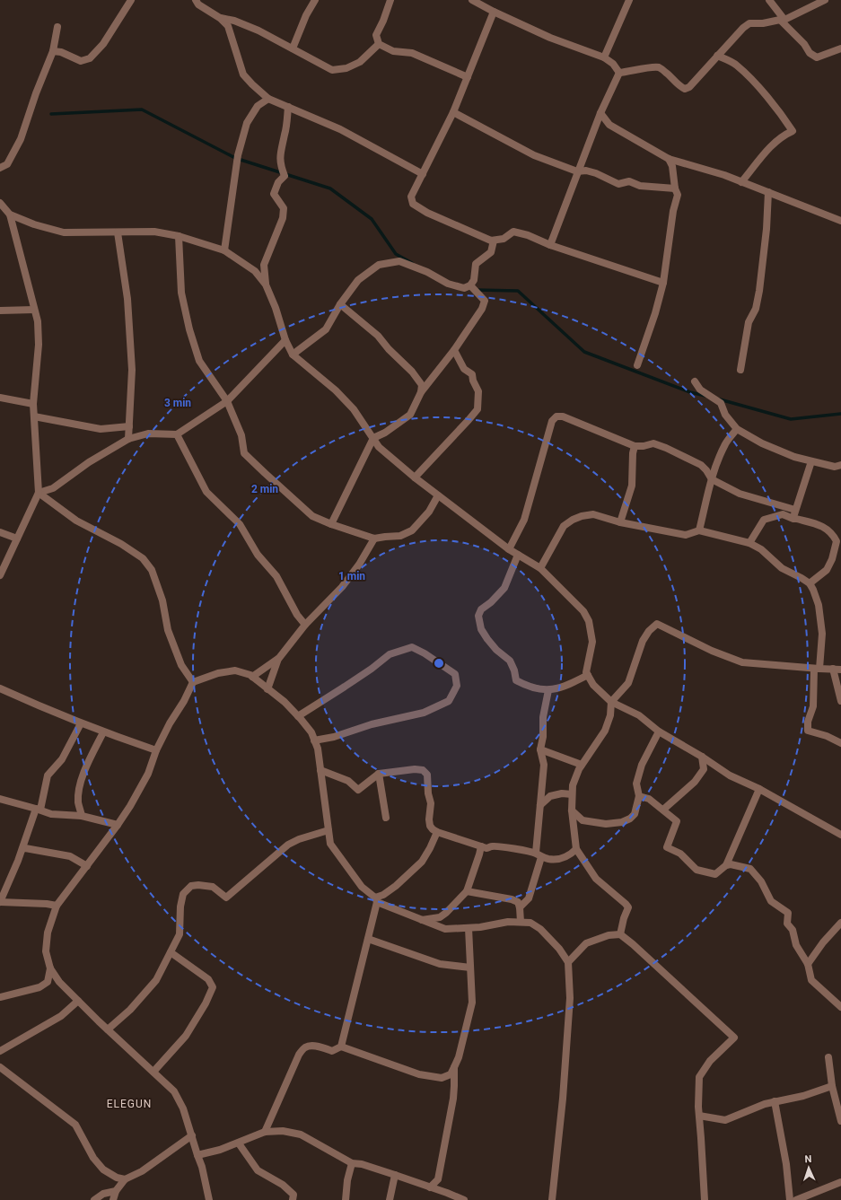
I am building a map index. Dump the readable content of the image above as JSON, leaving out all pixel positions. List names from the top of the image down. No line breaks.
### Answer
{"districts":["ELEGUN"],"north":"top","rings":["3 min","2 min","1 min"]}
